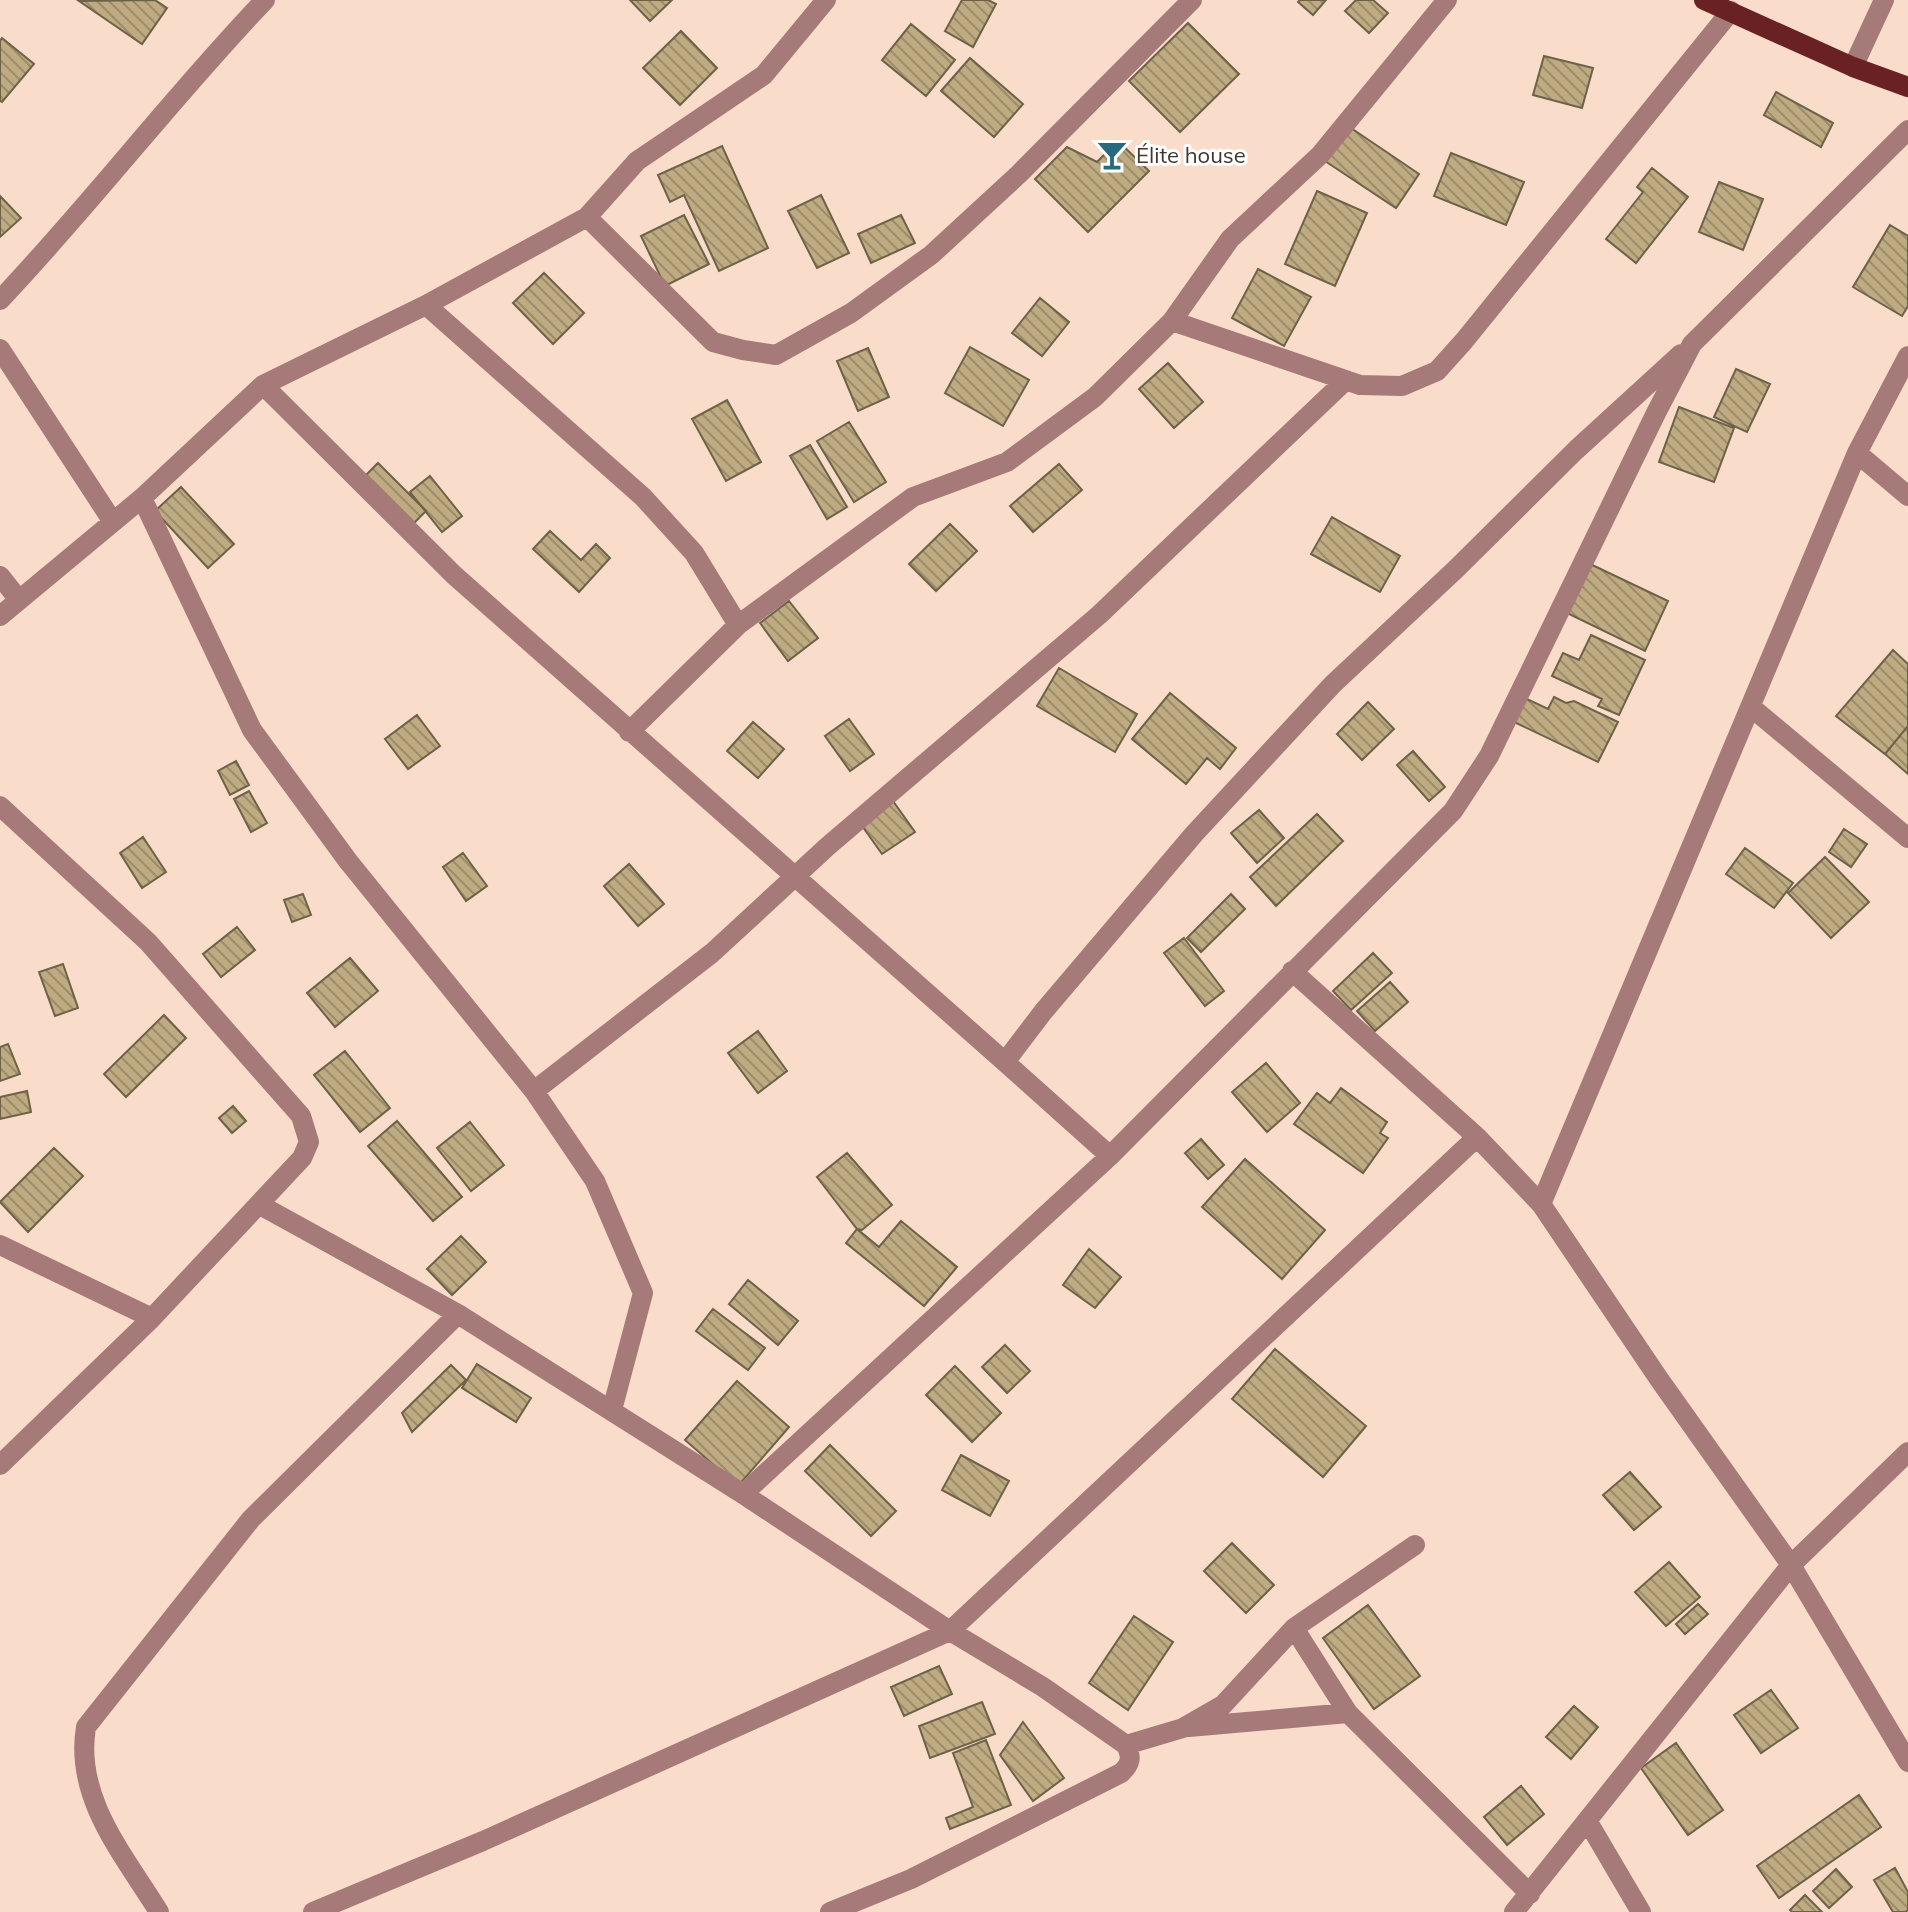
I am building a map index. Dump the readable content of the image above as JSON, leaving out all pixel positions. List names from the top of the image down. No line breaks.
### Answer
{"places":{"bar":["Élite house"]}}
